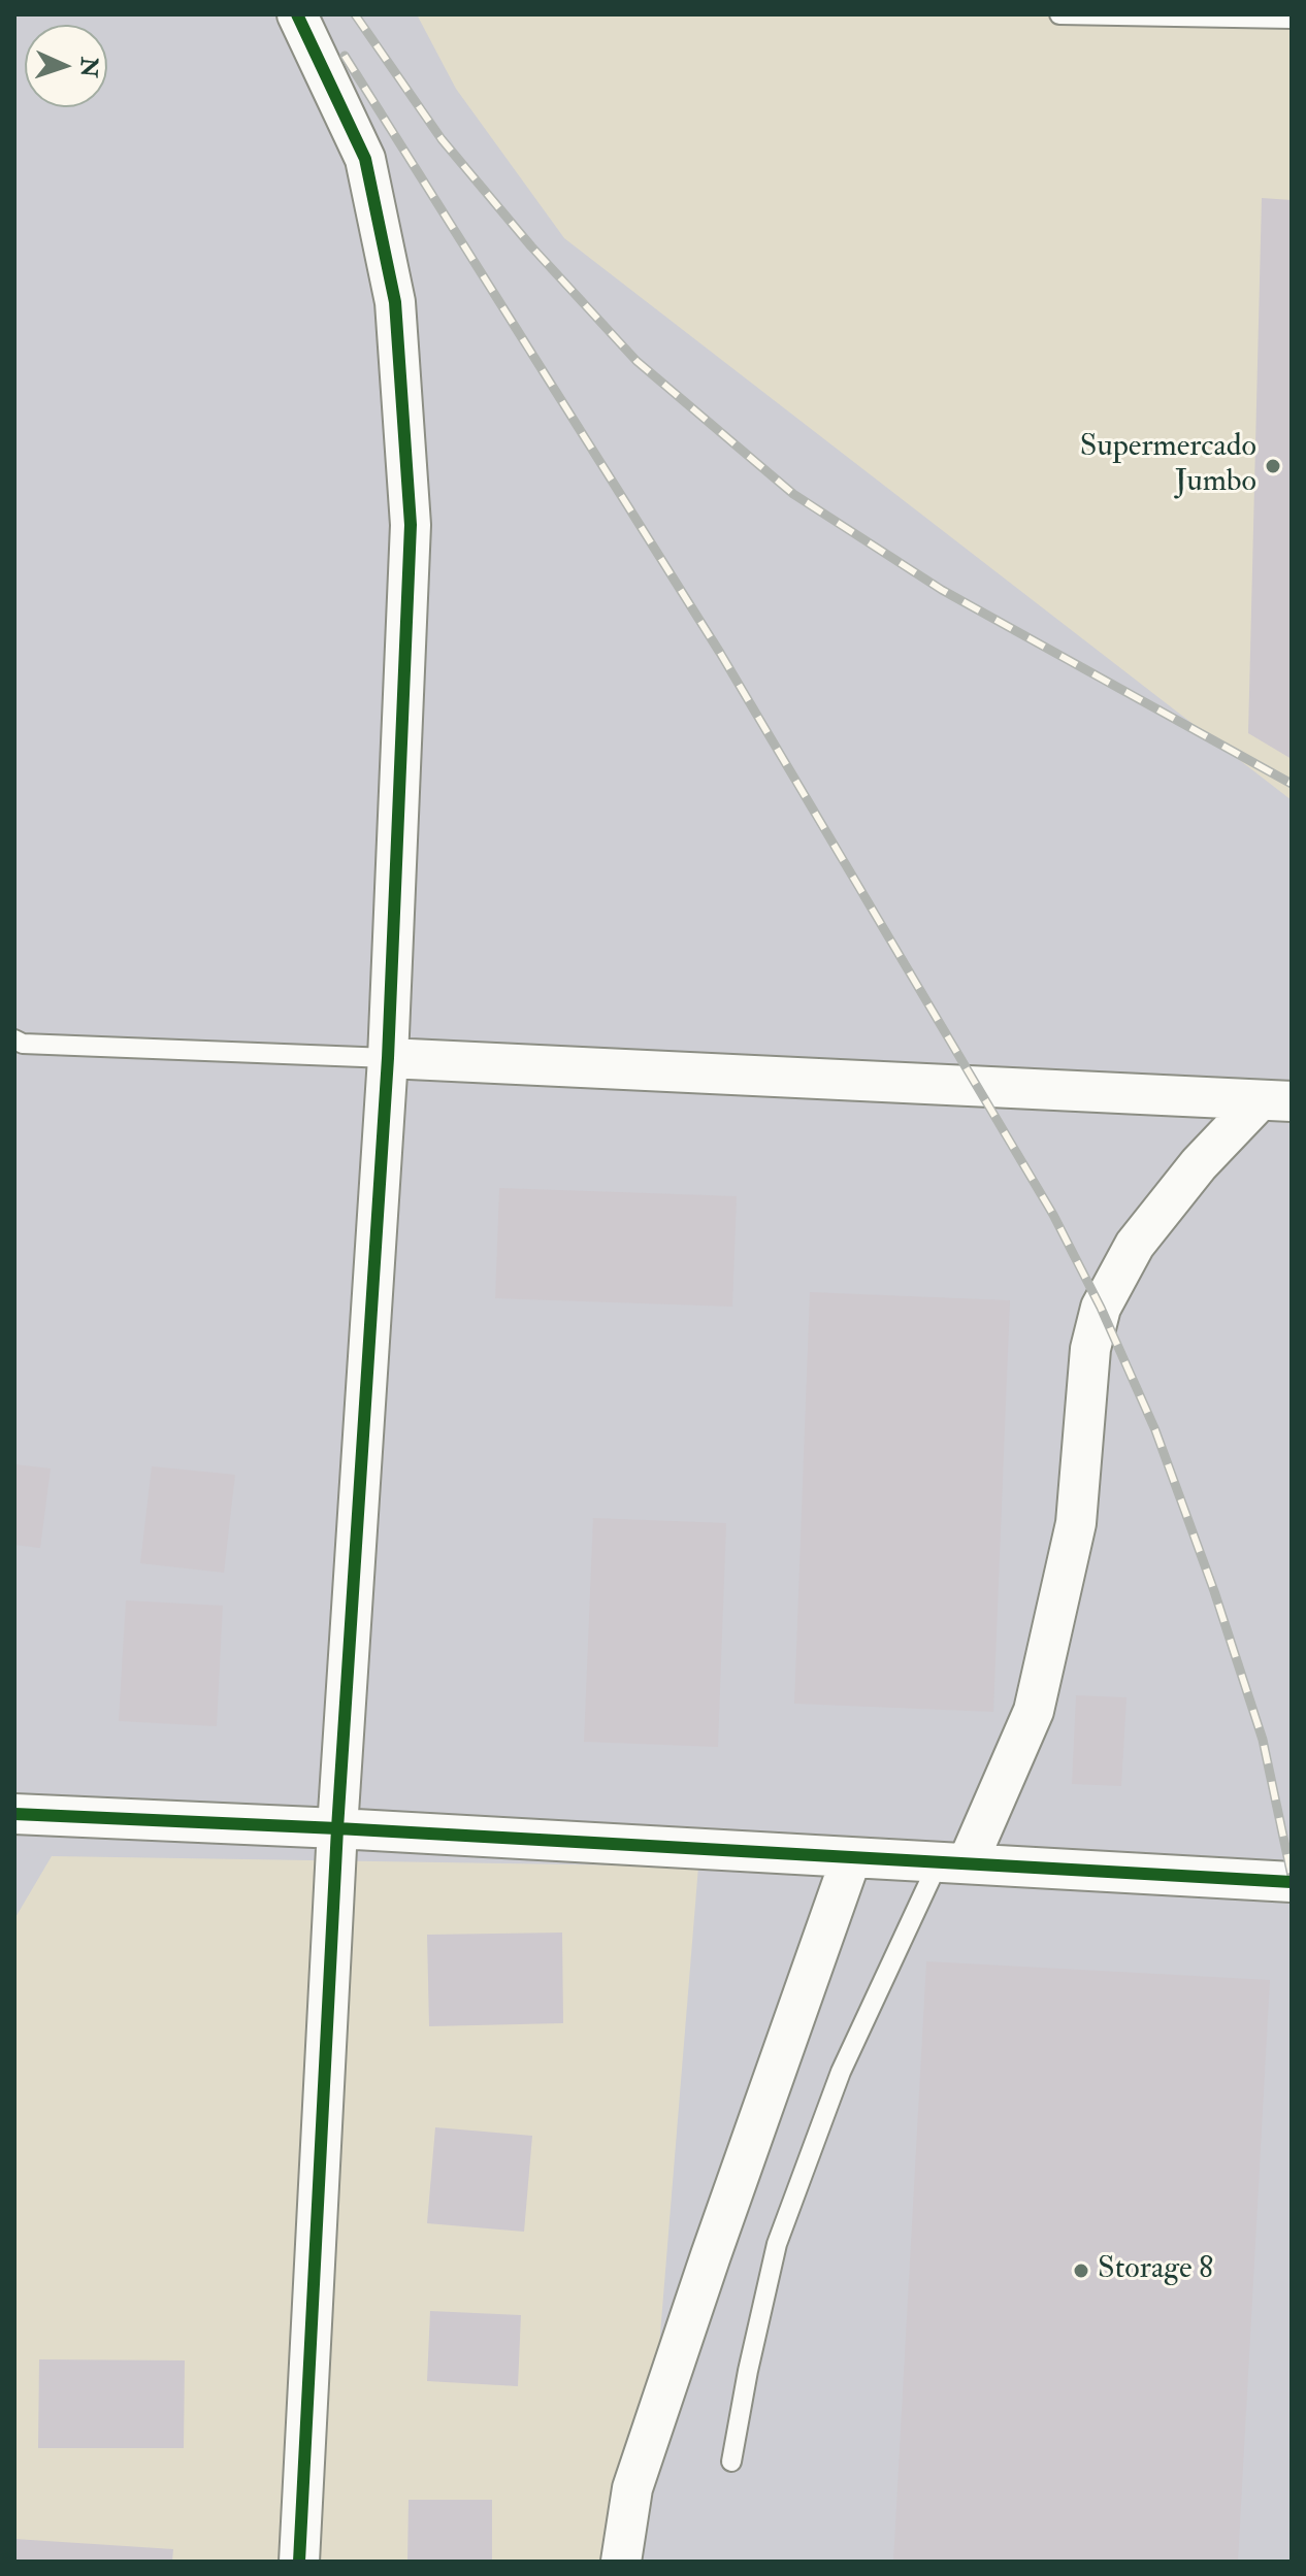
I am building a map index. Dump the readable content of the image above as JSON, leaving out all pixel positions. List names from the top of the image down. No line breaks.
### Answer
{"places":["Supermercado Jumbo","Storage 8"],"north":"right"}
